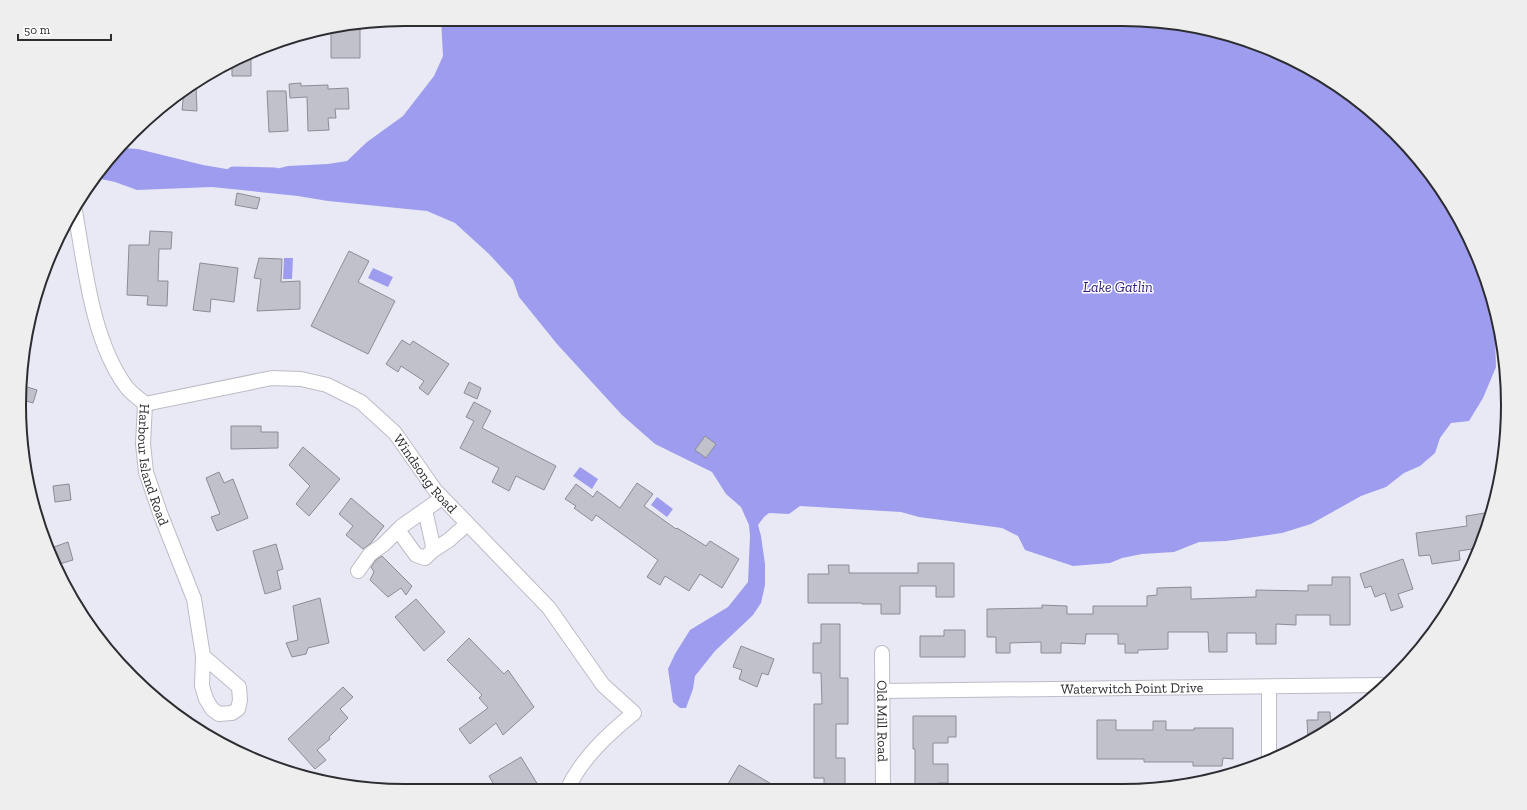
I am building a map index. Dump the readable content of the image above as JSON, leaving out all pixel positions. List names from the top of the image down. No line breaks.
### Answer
{"streets":{"street":["Harbour Island Road","Windsong Road","Waterwitch Point Drive","Old Mill Road"]},"crossings":[["Harbour Island Road","Windsong Road"],["Waterwitch Point Drive","Old Mill Road"]],"water":["Lake Gatlin"],"scale_bar":"50 m"}
